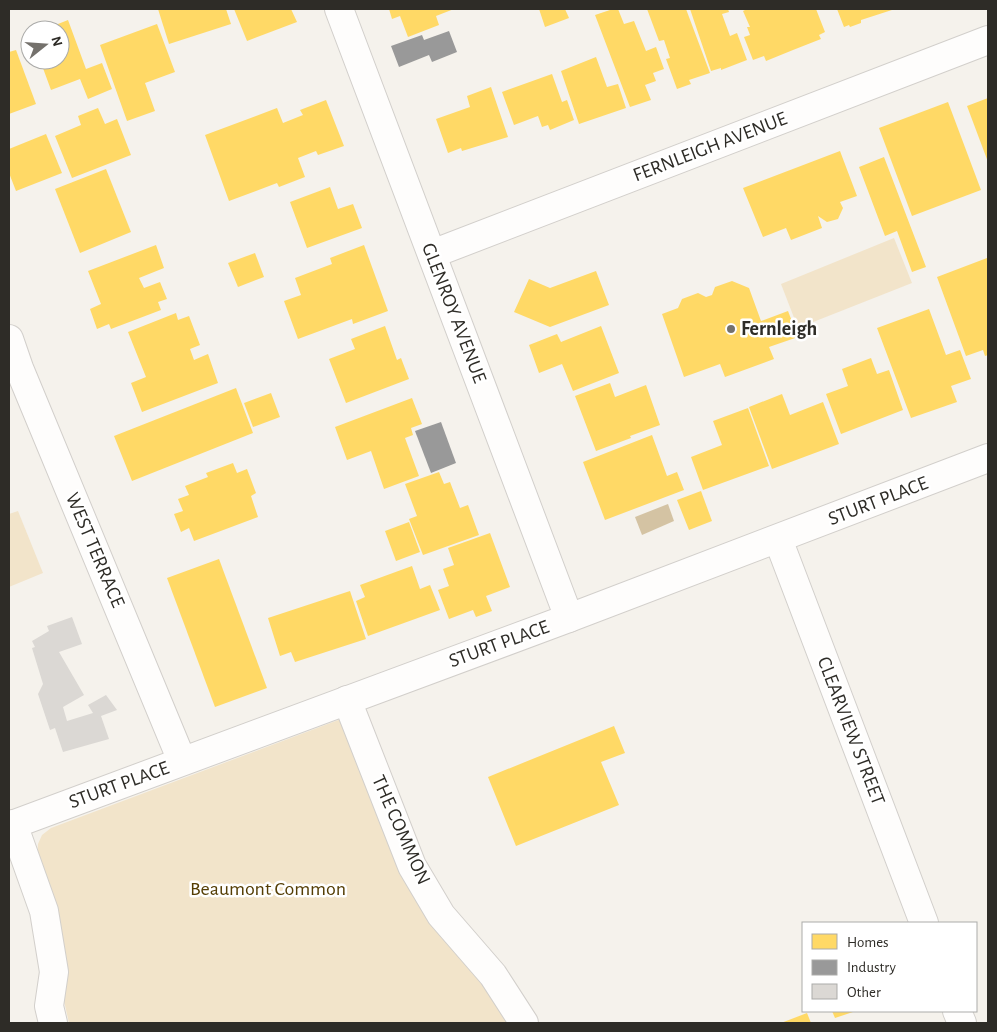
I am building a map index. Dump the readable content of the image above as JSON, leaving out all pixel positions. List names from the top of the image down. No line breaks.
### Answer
{"streets":{"street":["FERNLEIGH AVENUE","GLENROY AVENUE","STURT PLACE","WEST TERRACE","CLEARVIEW STREET","THE COMMON"]},"crossings":[["FERNLEIGH AVENUE","GLENROY AVENUE"],["GLENROY AVENUE","STURT PLACE"],["STURT PLACE","WEST TERRACE"],["STURT PLACE","CLEARVIEW STREET"],["STURT PLACE","THE COMMON"]],"parks":["Beaumont Common"],"places":["Fernleigh"],"legend":["Homes","Industry","Other"],"north":"right"}
